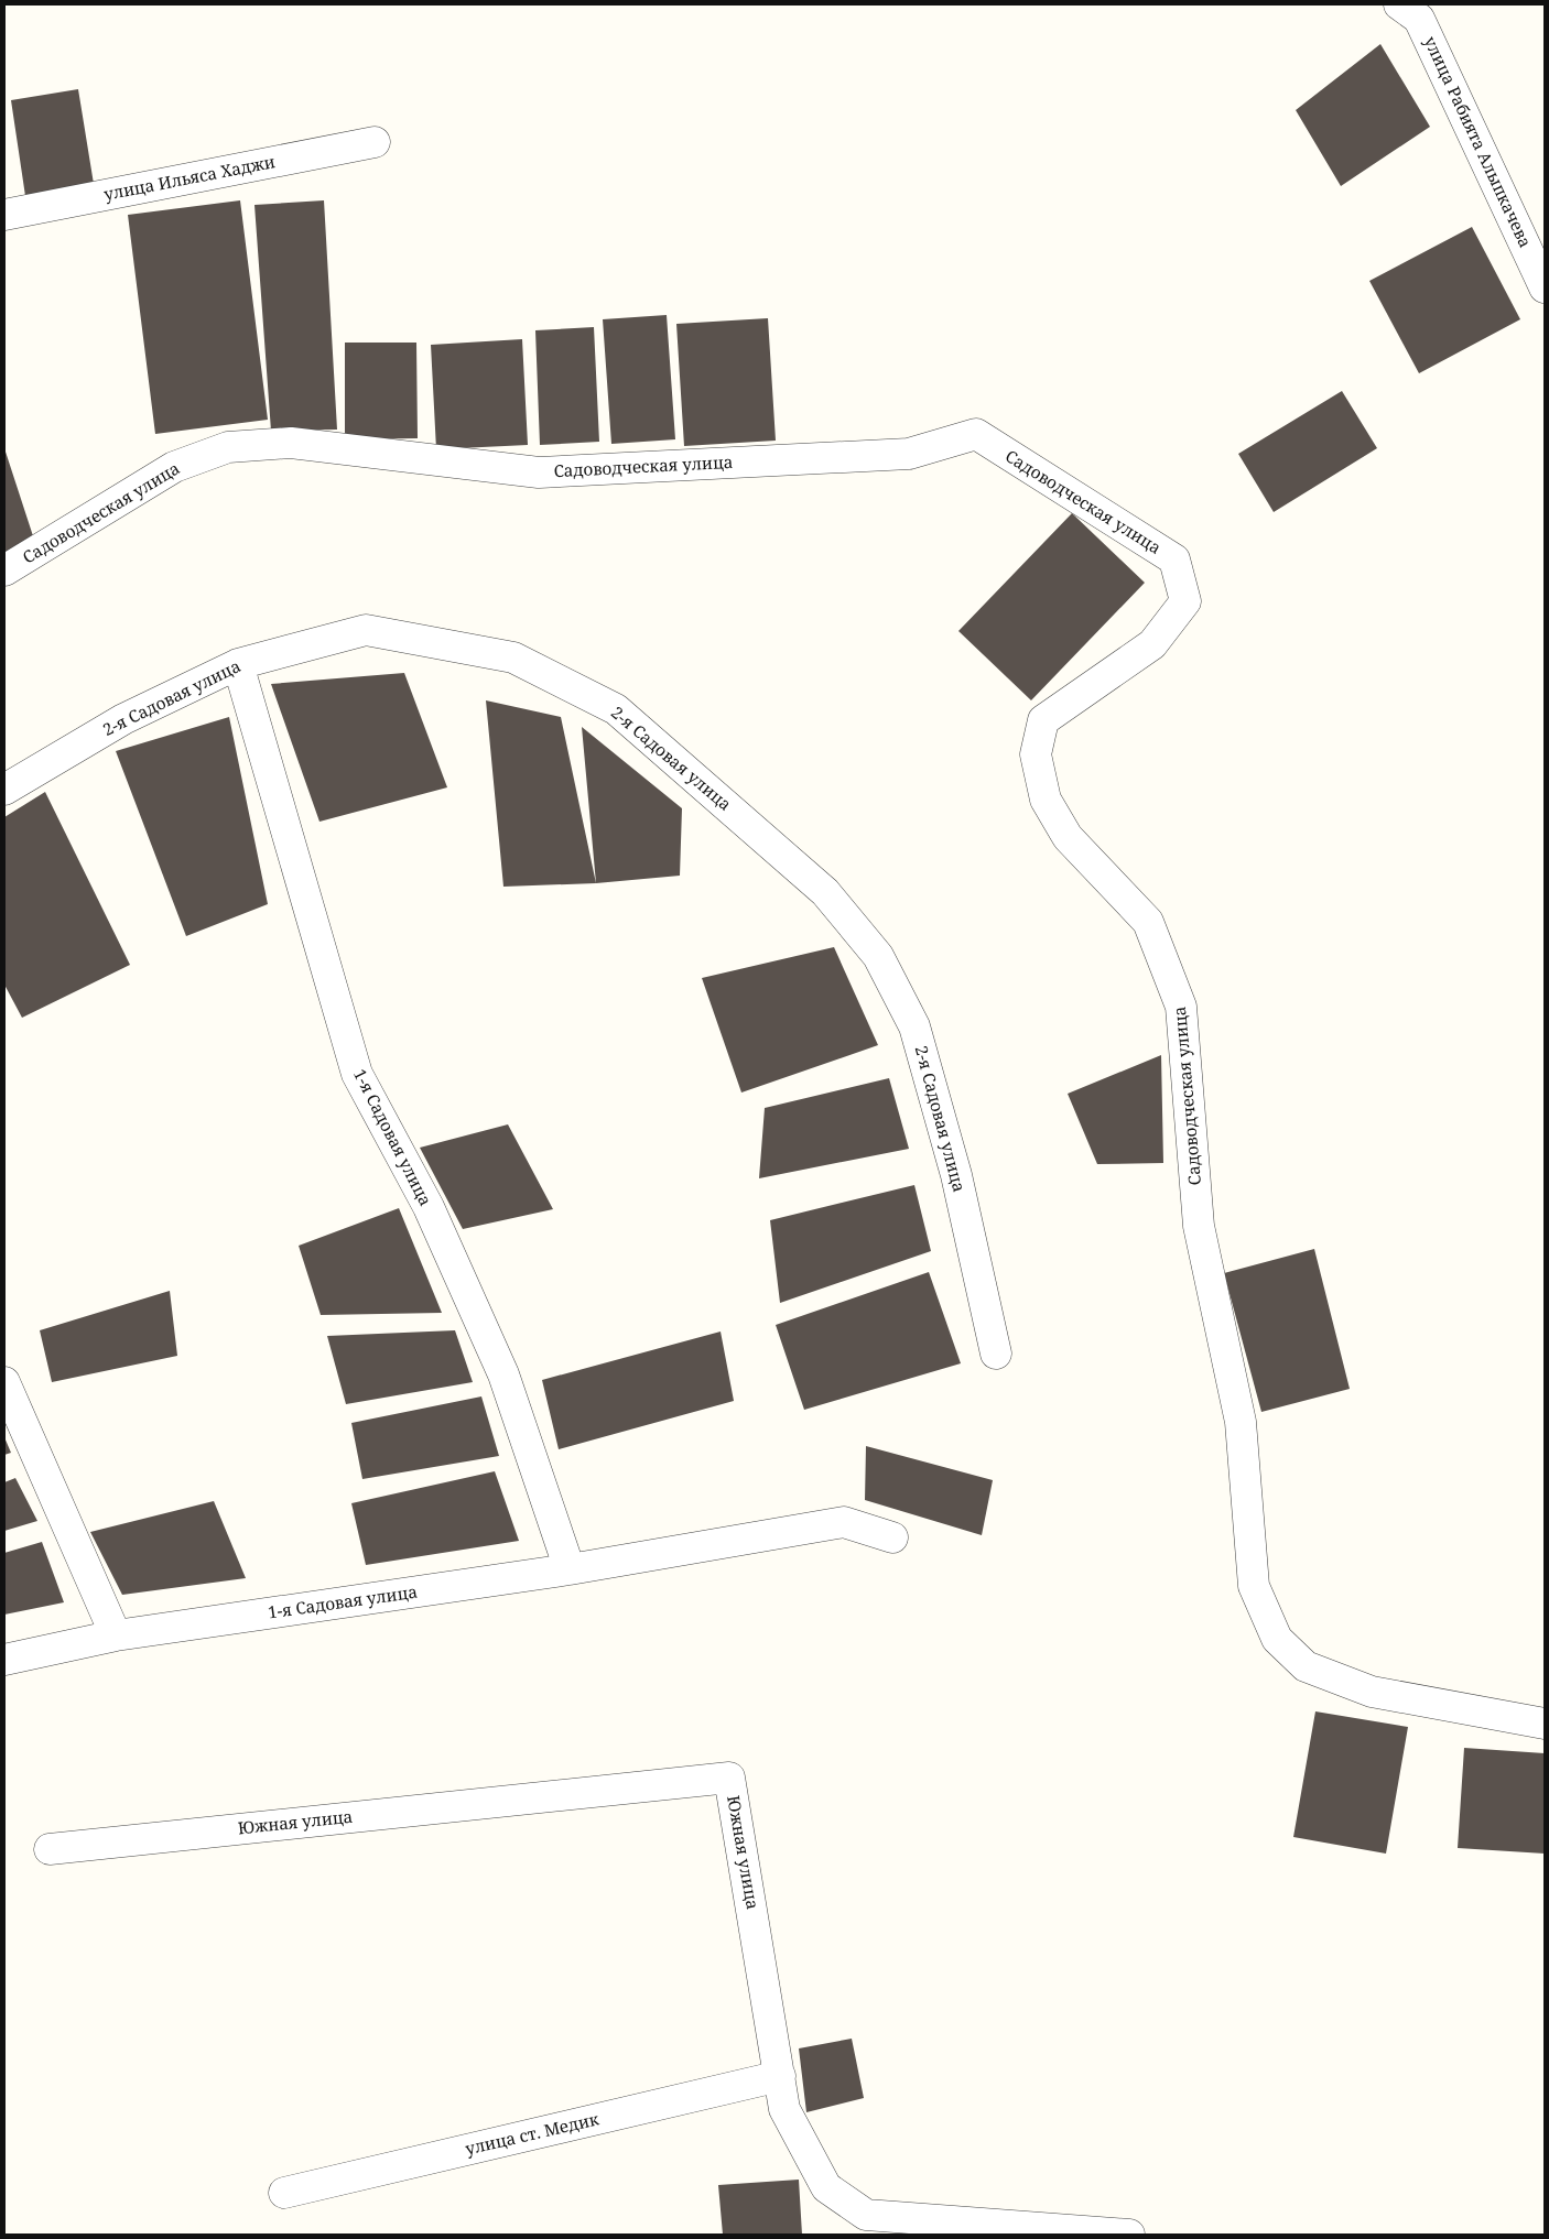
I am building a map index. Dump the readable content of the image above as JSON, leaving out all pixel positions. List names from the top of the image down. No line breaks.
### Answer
{"streets":{"street":["улица Рабията Алыпкачева","улица Ильяса Хаджи","Садоводческая улица","2-я Садовая улица","1-я Садовая улица","Южная улица","улица ст. Медик"]},"crossings":[["2-я Садовая улица","1-я Садовая улица"],["Южная улица","улица ст. Медик"]]}
